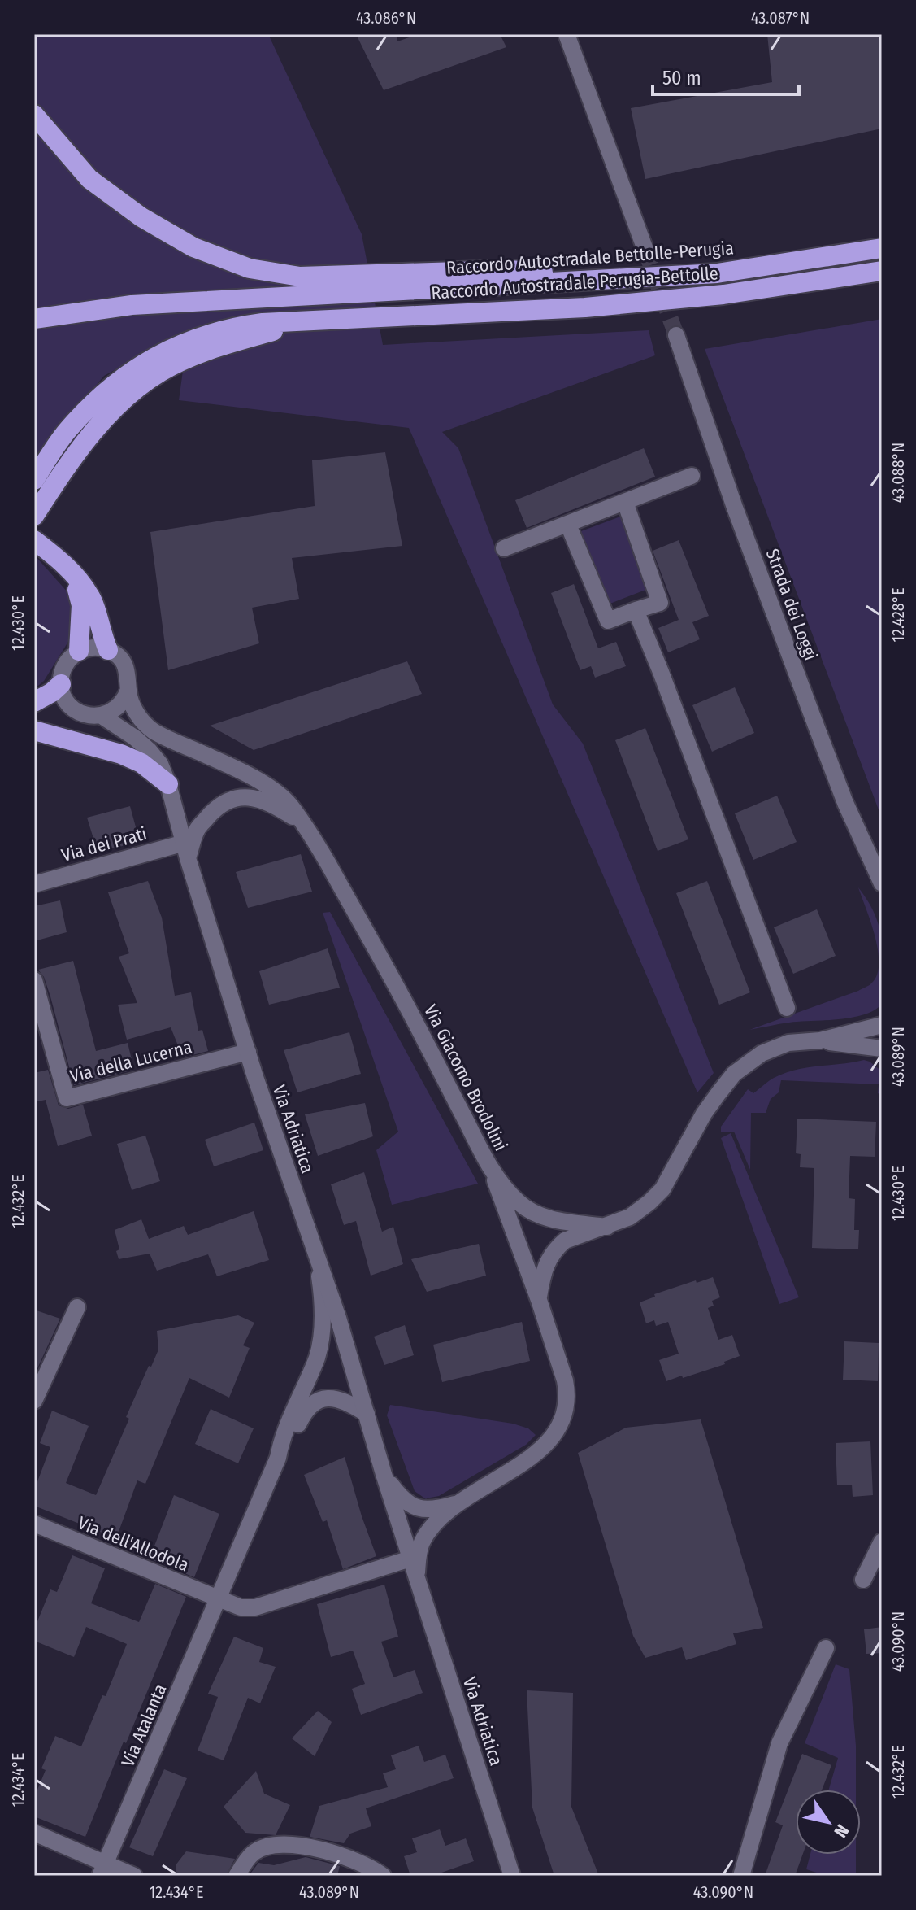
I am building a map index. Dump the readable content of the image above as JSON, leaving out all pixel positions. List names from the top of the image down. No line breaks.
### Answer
{"streets":{"highway":["Raccordo Autostradale Bettolle-Perugia","Raccordo Autostradale Perugia-Bettolle"],"street":["Strada dei Loggi","Via dei Prati","Via della Lucerna","Via Giacomo Brodolini","Via Adriatica","Via dell'Allodola","Via Atalanta"]},"crossings":[["Via dei Prati","Via Adriatica"],["Via della Lucerna","Via Adriatica"],["Via Giacomo Brodolini","Via Adriatica"],["Via Adriatica","Via Atalanta"],["Via dell'Allodola","Via Atalanta"]],"scale_bar":"50 m","north":"bottom right","coordinates":["43.086°N","43.087°N","43.088°N","12.428°E","12.430°E","43.089°N","12.432°E","43.090°N","12.434°E"]}
